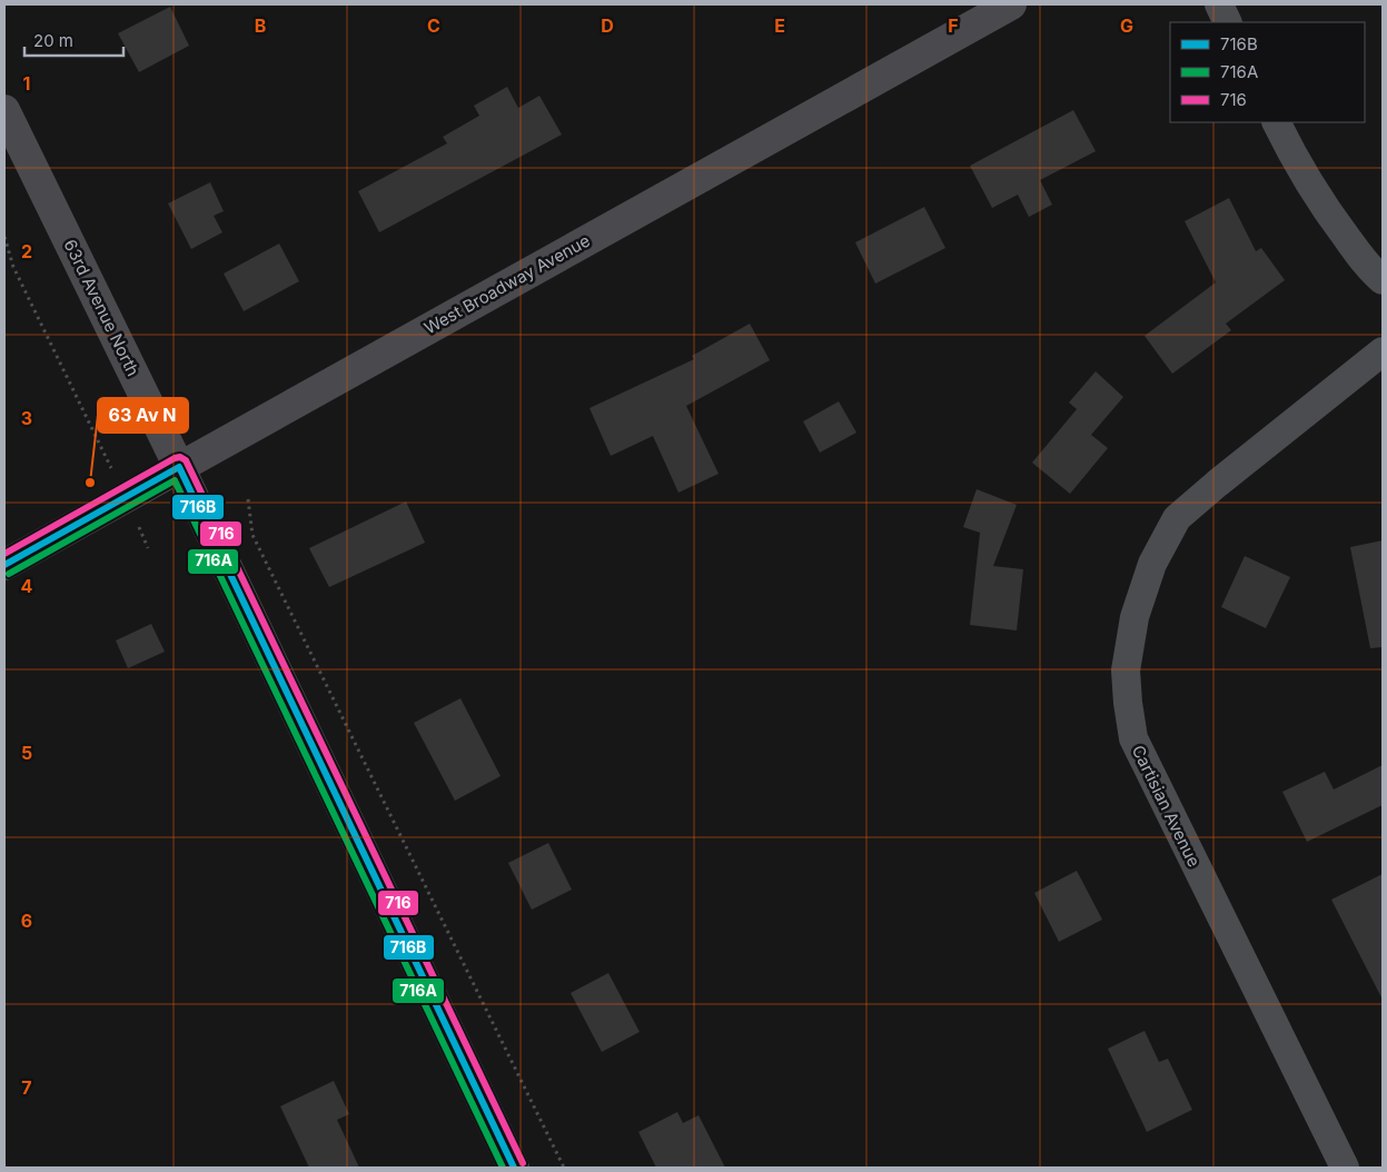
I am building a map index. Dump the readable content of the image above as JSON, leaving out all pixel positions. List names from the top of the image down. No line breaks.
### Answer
{"streets":{"street":["West Broadway Avenue","63rd Avenue North","Cartisian Avenue"]},"crossings":[["West Broadway Avenue","63rd Avenue North"]],"places":["63 Av N"],"lines":["transit line 716","transit line 716B","transit line 716A"],"legend":["716B","716A","716"],"scale_bar":"20 m","grid":{"columns":["B","C","D","E","F","G"],"rows":["1","2","3","4","5","6","7"]}}
